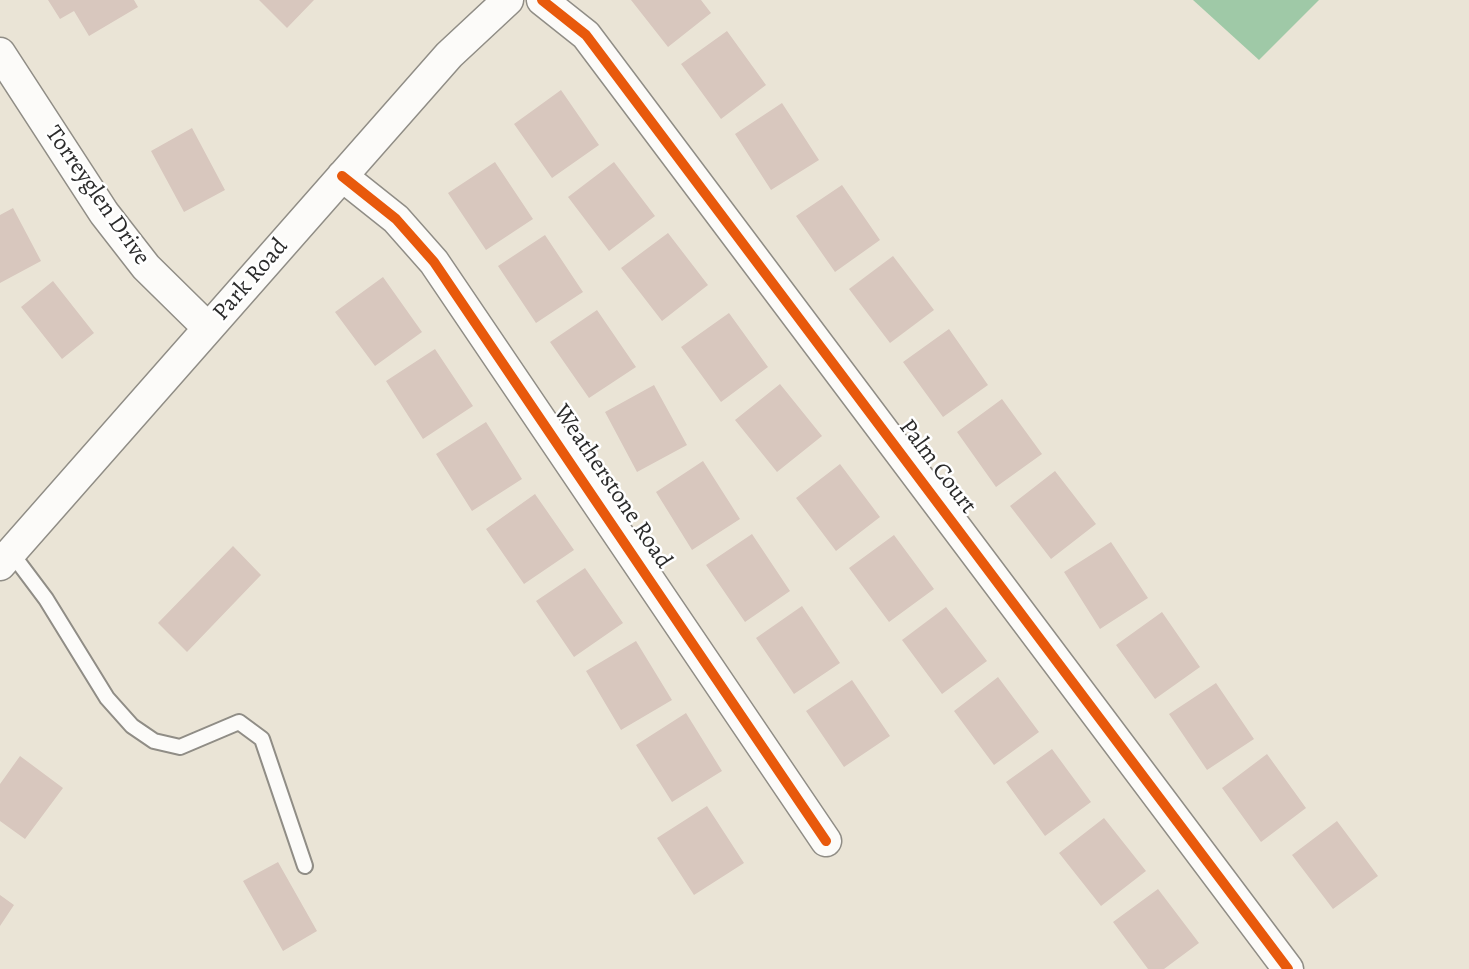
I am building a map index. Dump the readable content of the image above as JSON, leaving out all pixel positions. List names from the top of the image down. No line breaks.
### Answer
{"streets":{"street":["Torreyglen Drive","Park Road","Palm Court","Weatherstone Road"]},"crossings":[["Torreyglen Drive","Park Road"],["Park Road","Weatherstone Road"]]}
